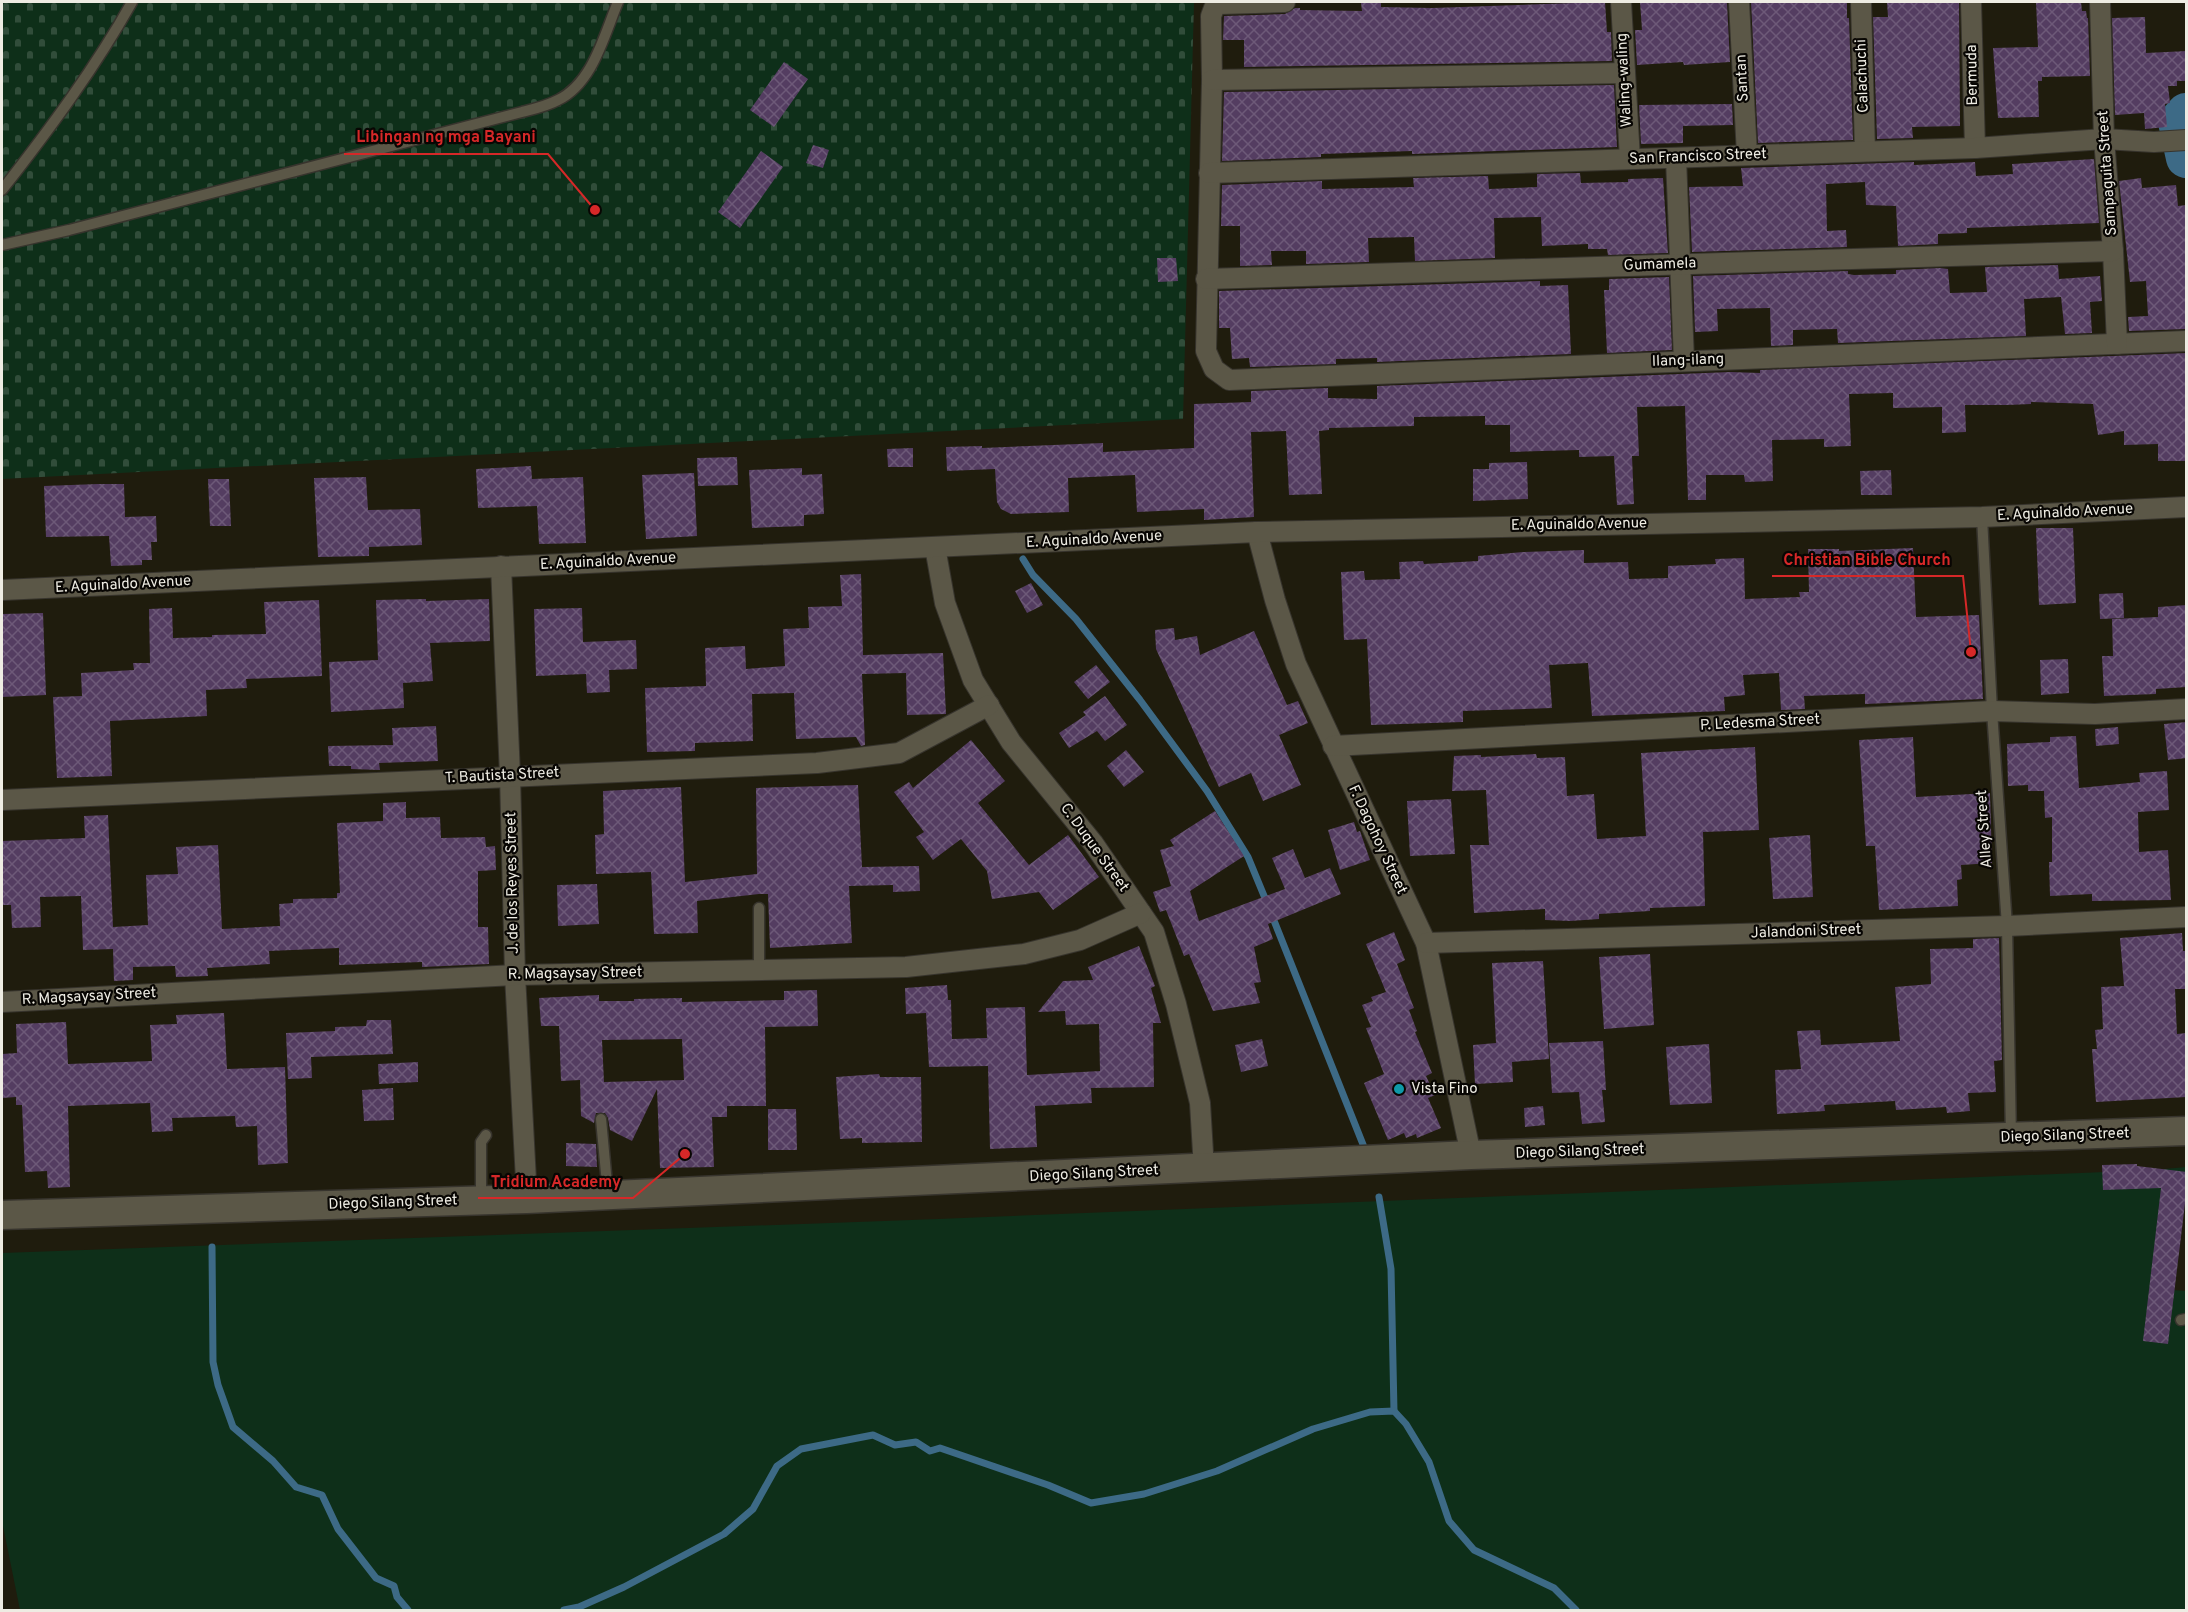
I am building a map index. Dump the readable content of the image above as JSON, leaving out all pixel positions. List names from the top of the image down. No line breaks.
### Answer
{"streets":{"street":["Bermuda","Calachuchi","Santan","Waling-waling","San Francisco Street","Sampaguita Street","Gumamela","Ilang-ilang","E. Aguinaldo Avenue","P. Ledesma Street","T. Bautista Street","F. Dagohoy Street","C. Duque Street","J. de los Reyes Street","Jalandoni Street","R. Magsaysay Street","Diego Silang Street"],"lane":["Alley Street"]},"crossings":[["Bermuda","San Francisco Street"],["Calachuchi","San Francisco Street"],["Santan","San Francisco Street"],["Waling-waling","San Francisco Street"],["San Francisco Street","Sampaguita Street"],["Sampaguita Street","Gumamela"],["Sampaguita Street","Ilang-ilang"],["Gumamela","Ilang-ilang"],["E. Aguinaldo Avenue","Alley Street"],["E. Aguinaldo Avenue","F. Dagohoy Street"],["E. Aguinaldo Avenue","C. Duque Street"],["E. Aguinaldo Avenue","J. de los Reyes Street"],["P. Ledesma Street","Alley Street"],["P. Ledesma Street","F. Dagohoy Street"],["T. Bautista Street","C. Duque Street"],["T. Bautista Street","J. de los Reyes Street"],["Alley Street","Jalandoni Street"],["Alley Street","Diego Silang Street"],["F. Dagohoy Street","Jalandoni Street"],["F. Dagohoy Street","Diego Silang Street"],["C. Duque Street","R. Magsaysay Street"],["C. Duque Street","Diego Silang Street"],["J. de los Reyes Street","R. Magsaysay Street"],["J. de los Reyes Street","Diego Silang Street"]],"places":["Libingan ng mga Bayani","Christian Bible Church","Vista Fino","Tridium Academy"]}
